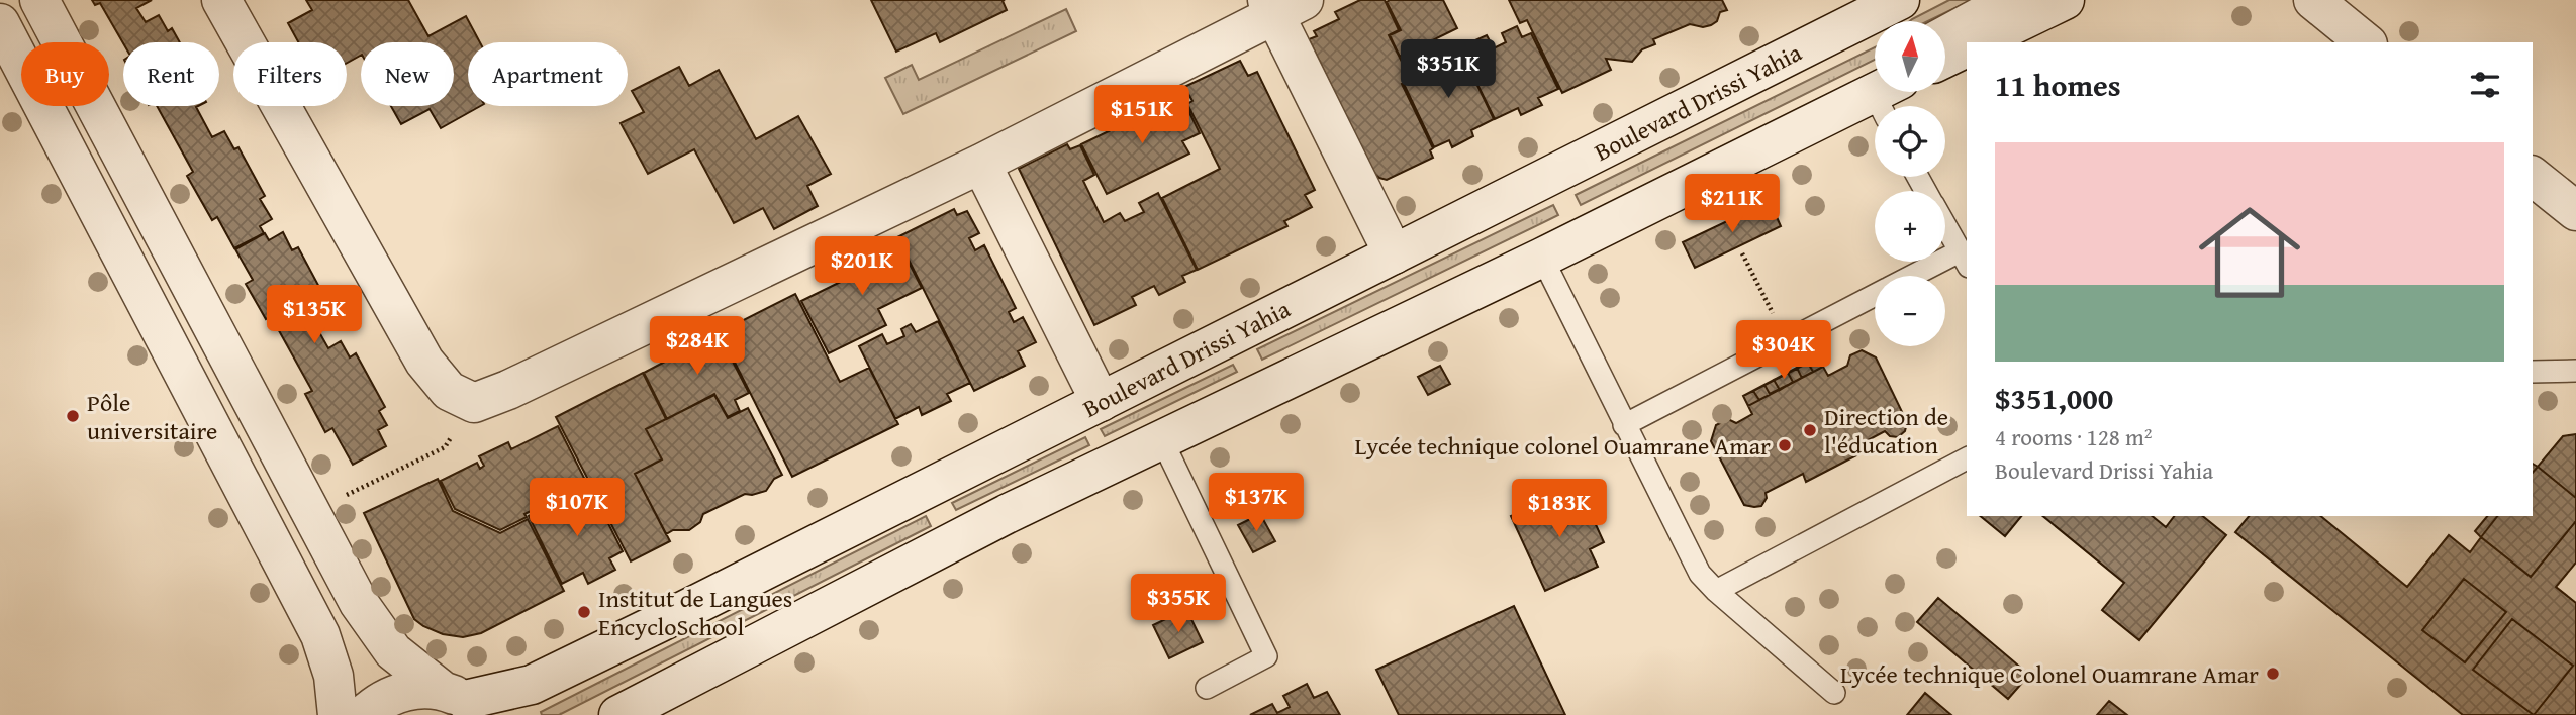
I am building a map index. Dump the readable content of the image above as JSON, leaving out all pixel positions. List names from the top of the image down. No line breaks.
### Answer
{"streets":{"street":["Boulevard Drissi Yahia"]},"places":["Pôle universitaire","Direction de l'éducation","Lycée technique colonel Ouamrane Amar","Institut de Langues EncycloSchool","Lycée technique Colonel Ouamrane Amar"],"north":"top","page":{"map_buttons":["+","−"],"price":["$351K","$151K","$211K","$201K","$135K","$284K","$304K","$137K","$107K","$183K","$355K"],"chip":["Buy","Rent","Filters","New","Apartment"],"heading":"11 homes","list":[{"name":"$351,000","note":"4 rooms · 128 m² · Boulevard Drissi Yahia"}]}}
